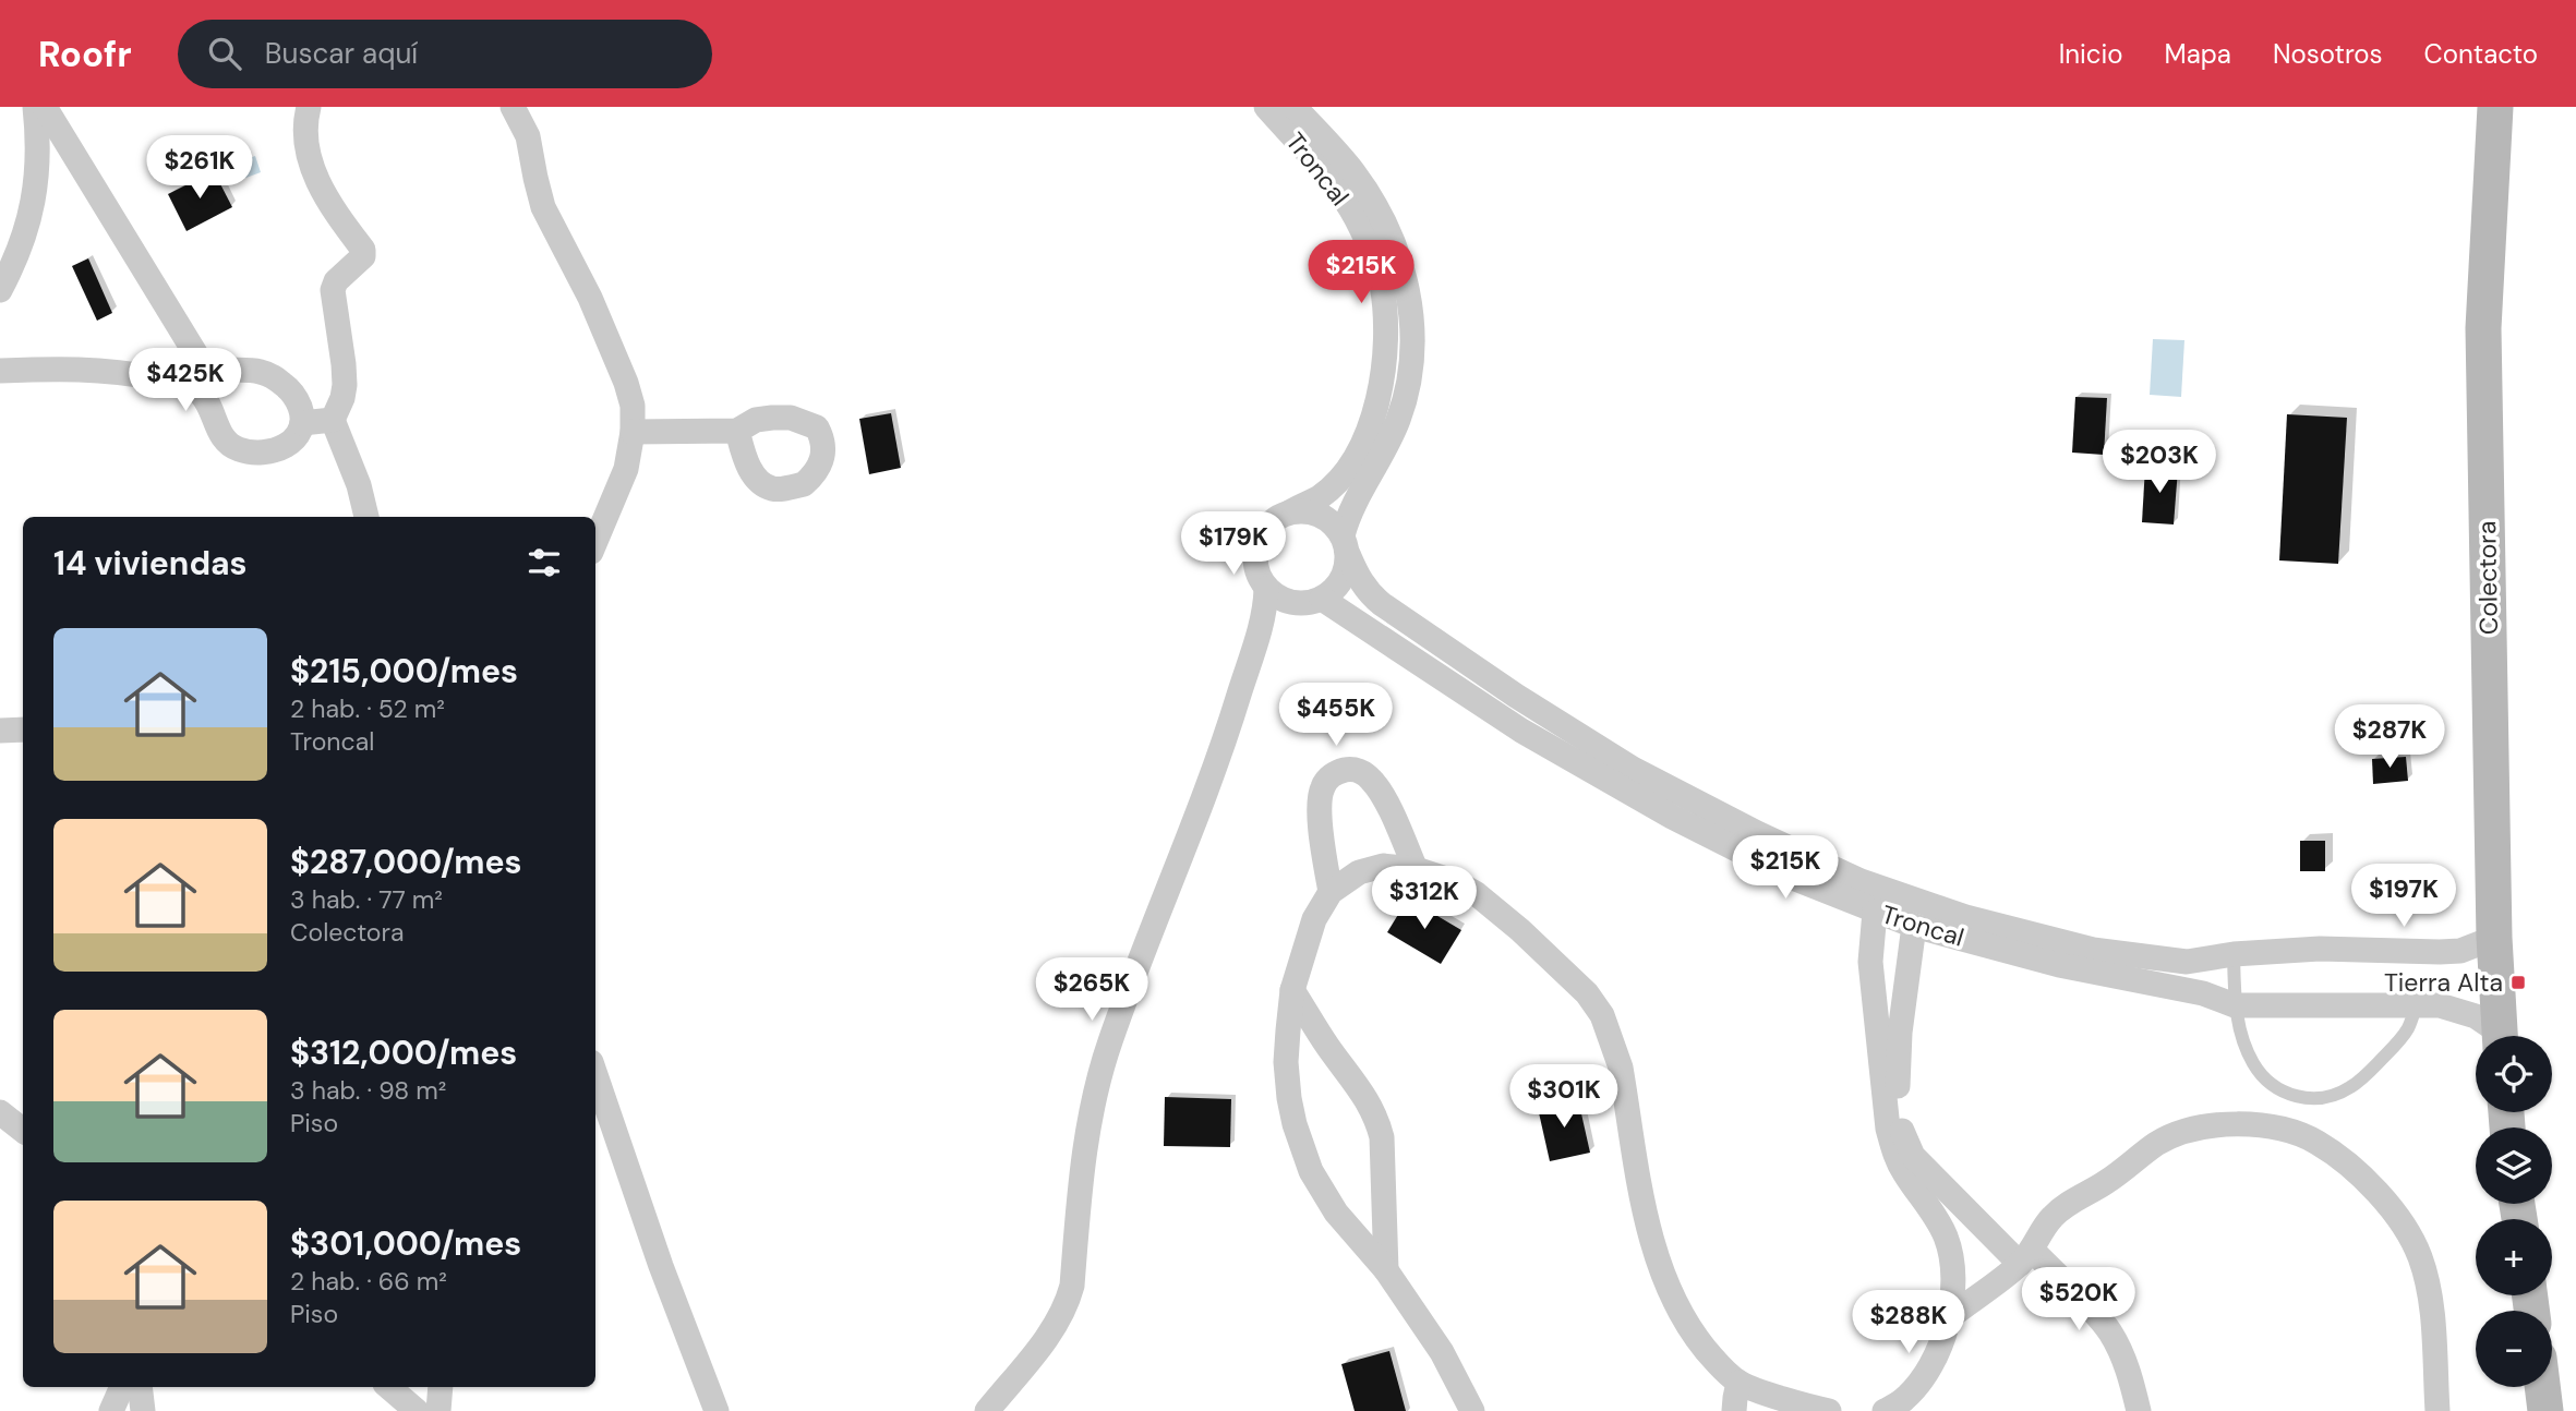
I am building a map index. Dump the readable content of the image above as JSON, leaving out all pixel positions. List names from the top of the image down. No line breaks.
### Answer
{"streets":{"main road":["Colectora"],"street":["Troncal"]},"crossings":[["Troncal","Colectora"]],"places":{"transit":["Tierra Alta"]},"page":{"header":"Roofr","search":"Buscar aquí","nav":["Inicio","Mapa","Nosotros","Contacto"],"price":["$261K","$215K","$425K","$203K","$179K","$455K","$287K","$215K","$197K","$312K","$265K","$301K","$520K","$288K"],"heading":"14 viviendas","list":[{"name":"$215,000/mes","note":"2 hab. · 52 m² · Troncal"},{"name":"$287,000/mes","note":"3 hab. · 77 m² · Colectora"},{"name":"$312,000/mes","note":"3 hab. · 98 m² · Piso"},{"name":"$301,000/mes","note":"2 hab. · 66 m² · Piso"}],"map_buttons":["+","−"]}}
